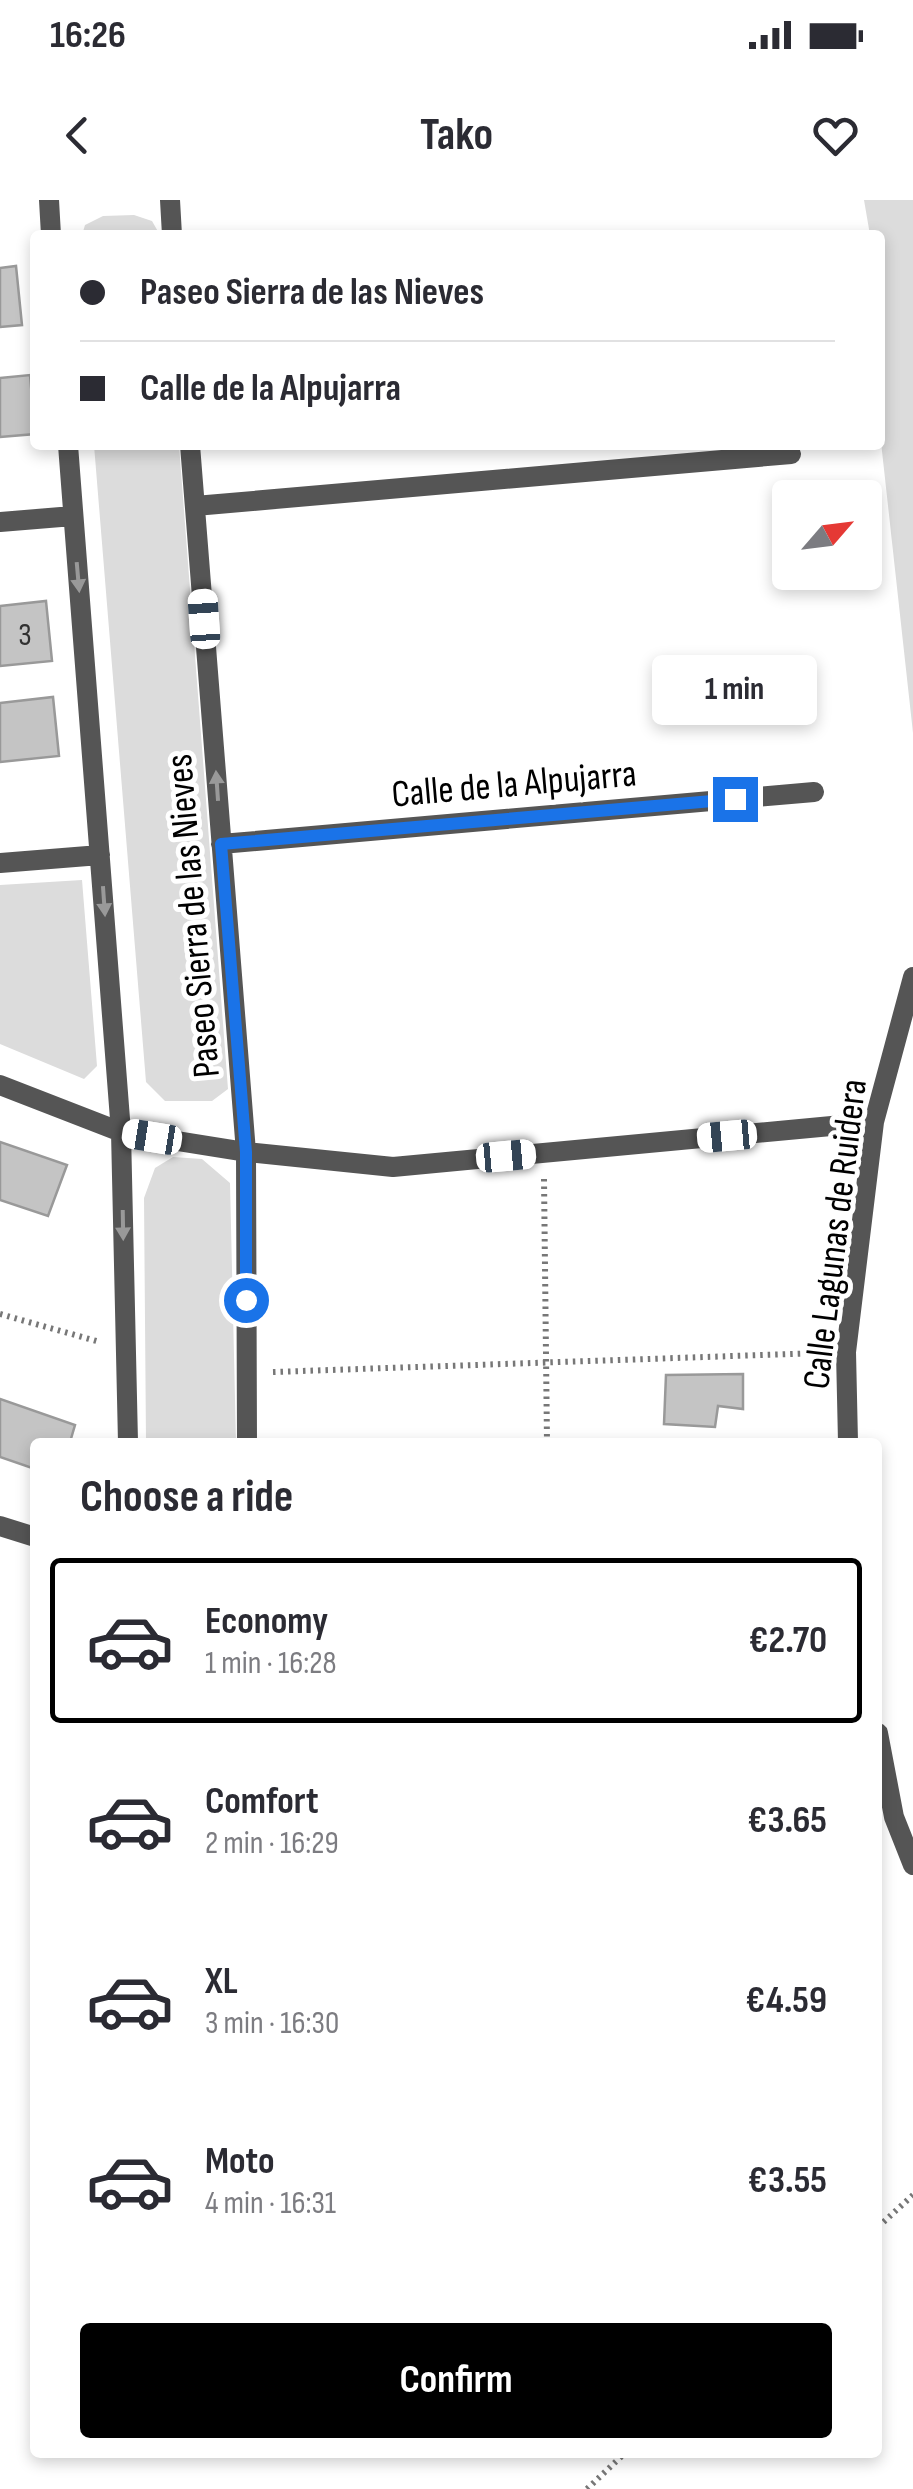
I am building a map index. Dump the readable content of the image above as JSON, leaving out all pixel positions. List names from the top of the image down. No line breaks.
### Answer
{"streets":{"street":["Calle de la Alpujarra","Paseo Sierra de las Nieves","Calle Lagunas de Ruidera"]},"crossings":[["Calle de la Alpujarra","Paseo Sierra de las Nieves"]],"house_numbers":["3"],"north":"top right","page":{"status":"16:26","header":"Tako","banner":["Paseo Sierra de las Nieves","Calle de la Alpujarra"],"bubble":"1 min","heading":"Choose a ride","list":[{"name":"Economy","note":"1 min · 16:28","value":"€2.70"},{"name":"Comfort","note":"2 min · 16:29","value":"€3.65"},{"name":"XL","note":"3 min · 16:30","value":"€4.59"},{"name":"Moto","note":"4 min · 16:31","value":"€3.55"}],"buttons":"Confirm"}}
